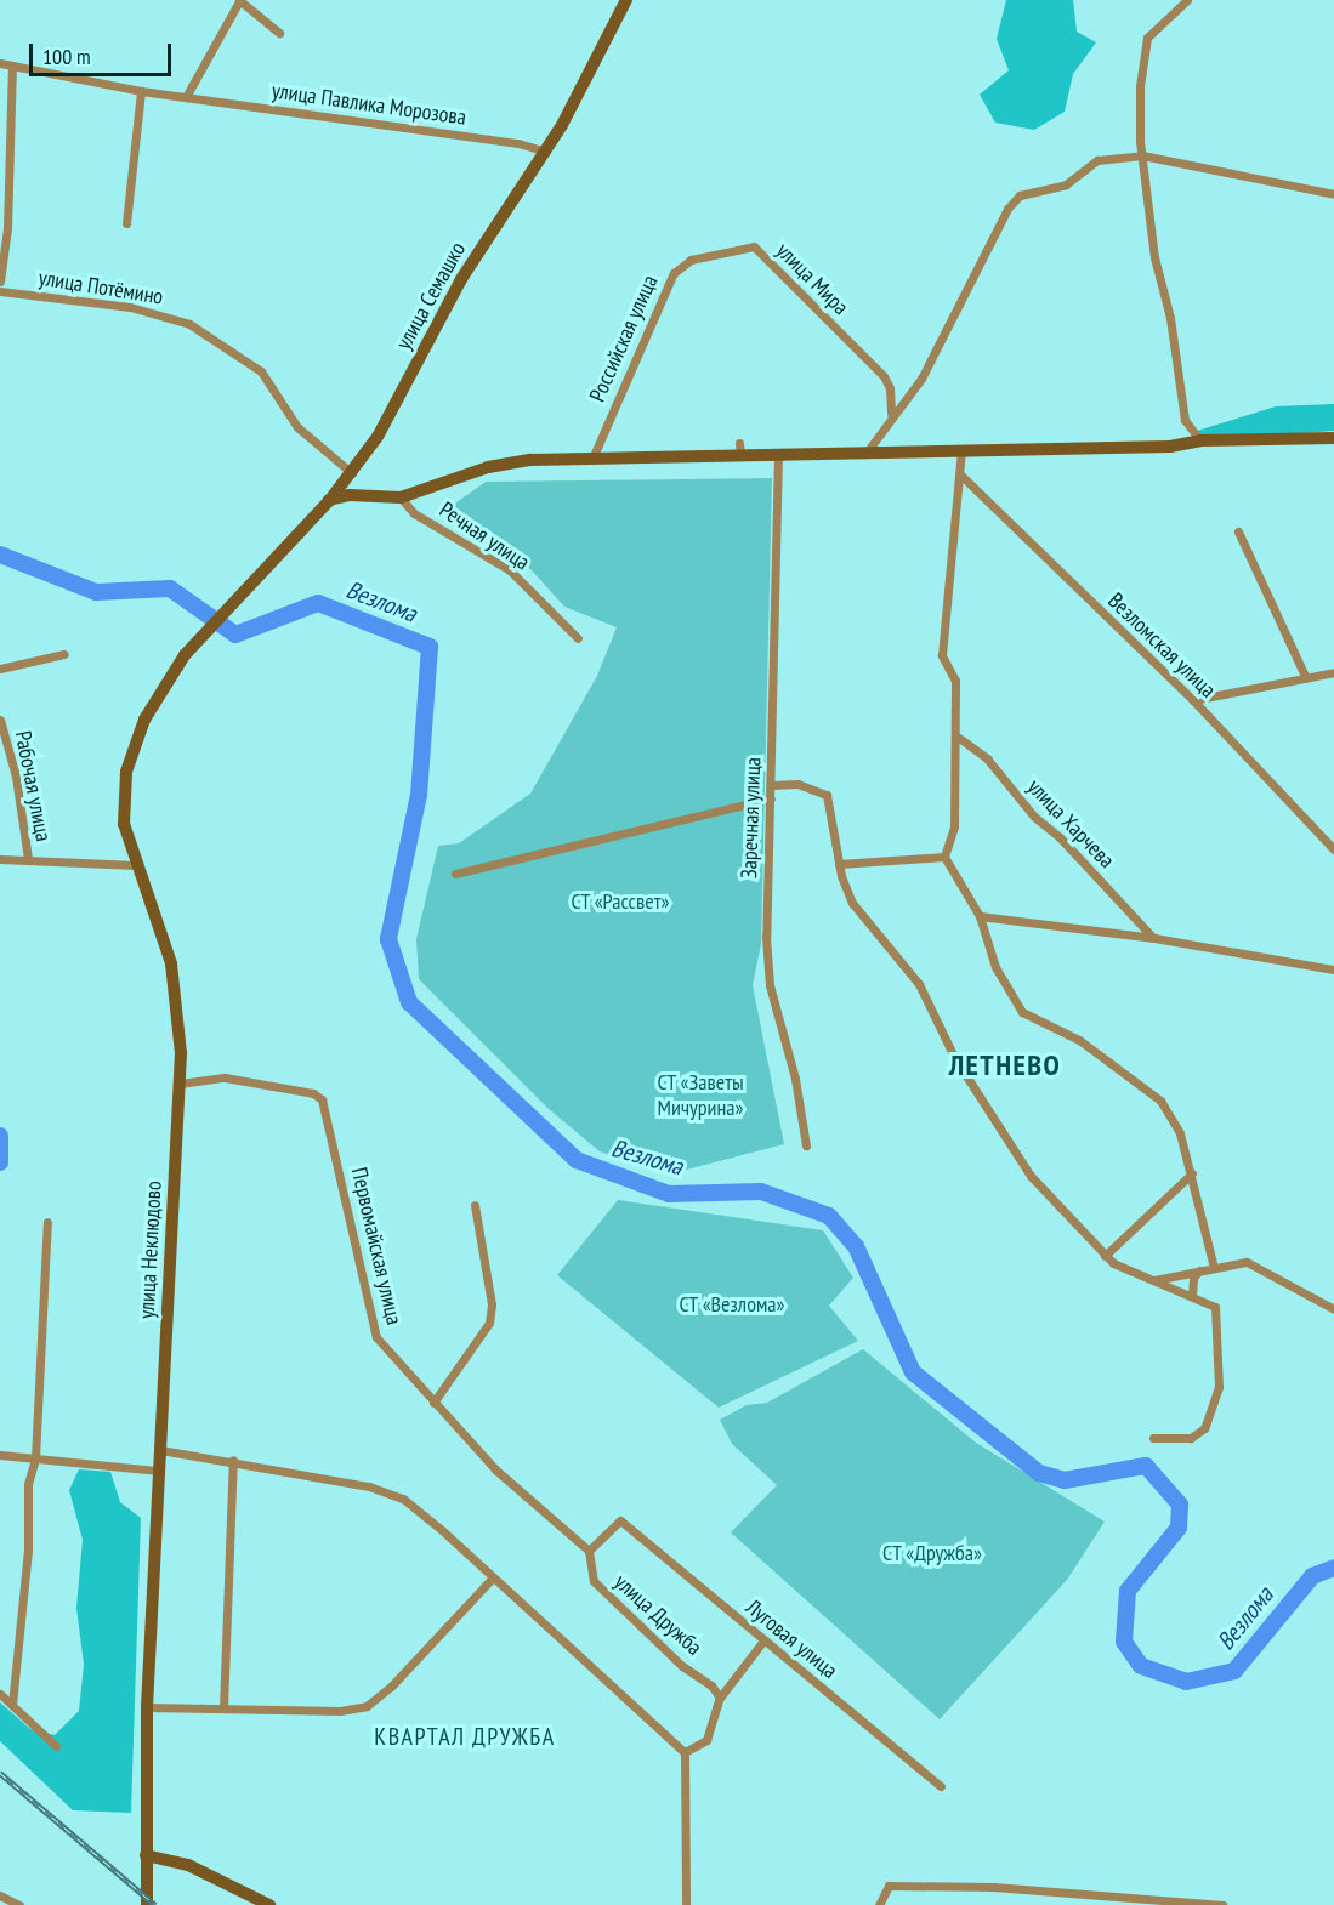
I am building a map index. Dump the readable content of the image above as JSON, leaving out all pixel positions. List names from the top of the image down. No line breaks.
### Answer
{"streets":{"main road":["улица Семашко","улица Неклюдово"],"street":["улица Павлика Морозова","улица Мира","улица Потёмино","Российская улица","Речная улица","Везломская улица","Рабочая улица","Заречная улица","улица Харчева","Первомайская улица","улица Дружба","Луговая улица"]},"crossings":[["улица Павлика Морозова","улица Семашко"],["улица Мира","Российская улица"],["улица Потёмино","улица Семашко"],["улица Семашко","улица Неклюдово"],["Рабочая улица","улица Неклюдово"],["Первомайская улица","улица Неклюдово"],["Первомайская улица","улица Дружба"],["Первомайская улица","Луговая улица"],["улица Дружба","Луговая улица"]],"districts":["ЛЕТНЕВО","КВАРТАЛ ДРУЖБА"],"water":["Везлома"],"parks":["СТ «Рассвет»","СТ «Заветы Мичурина»","СТ «Везлома»","СТ «Дружба»"],"scale_bar":"100 m"}
